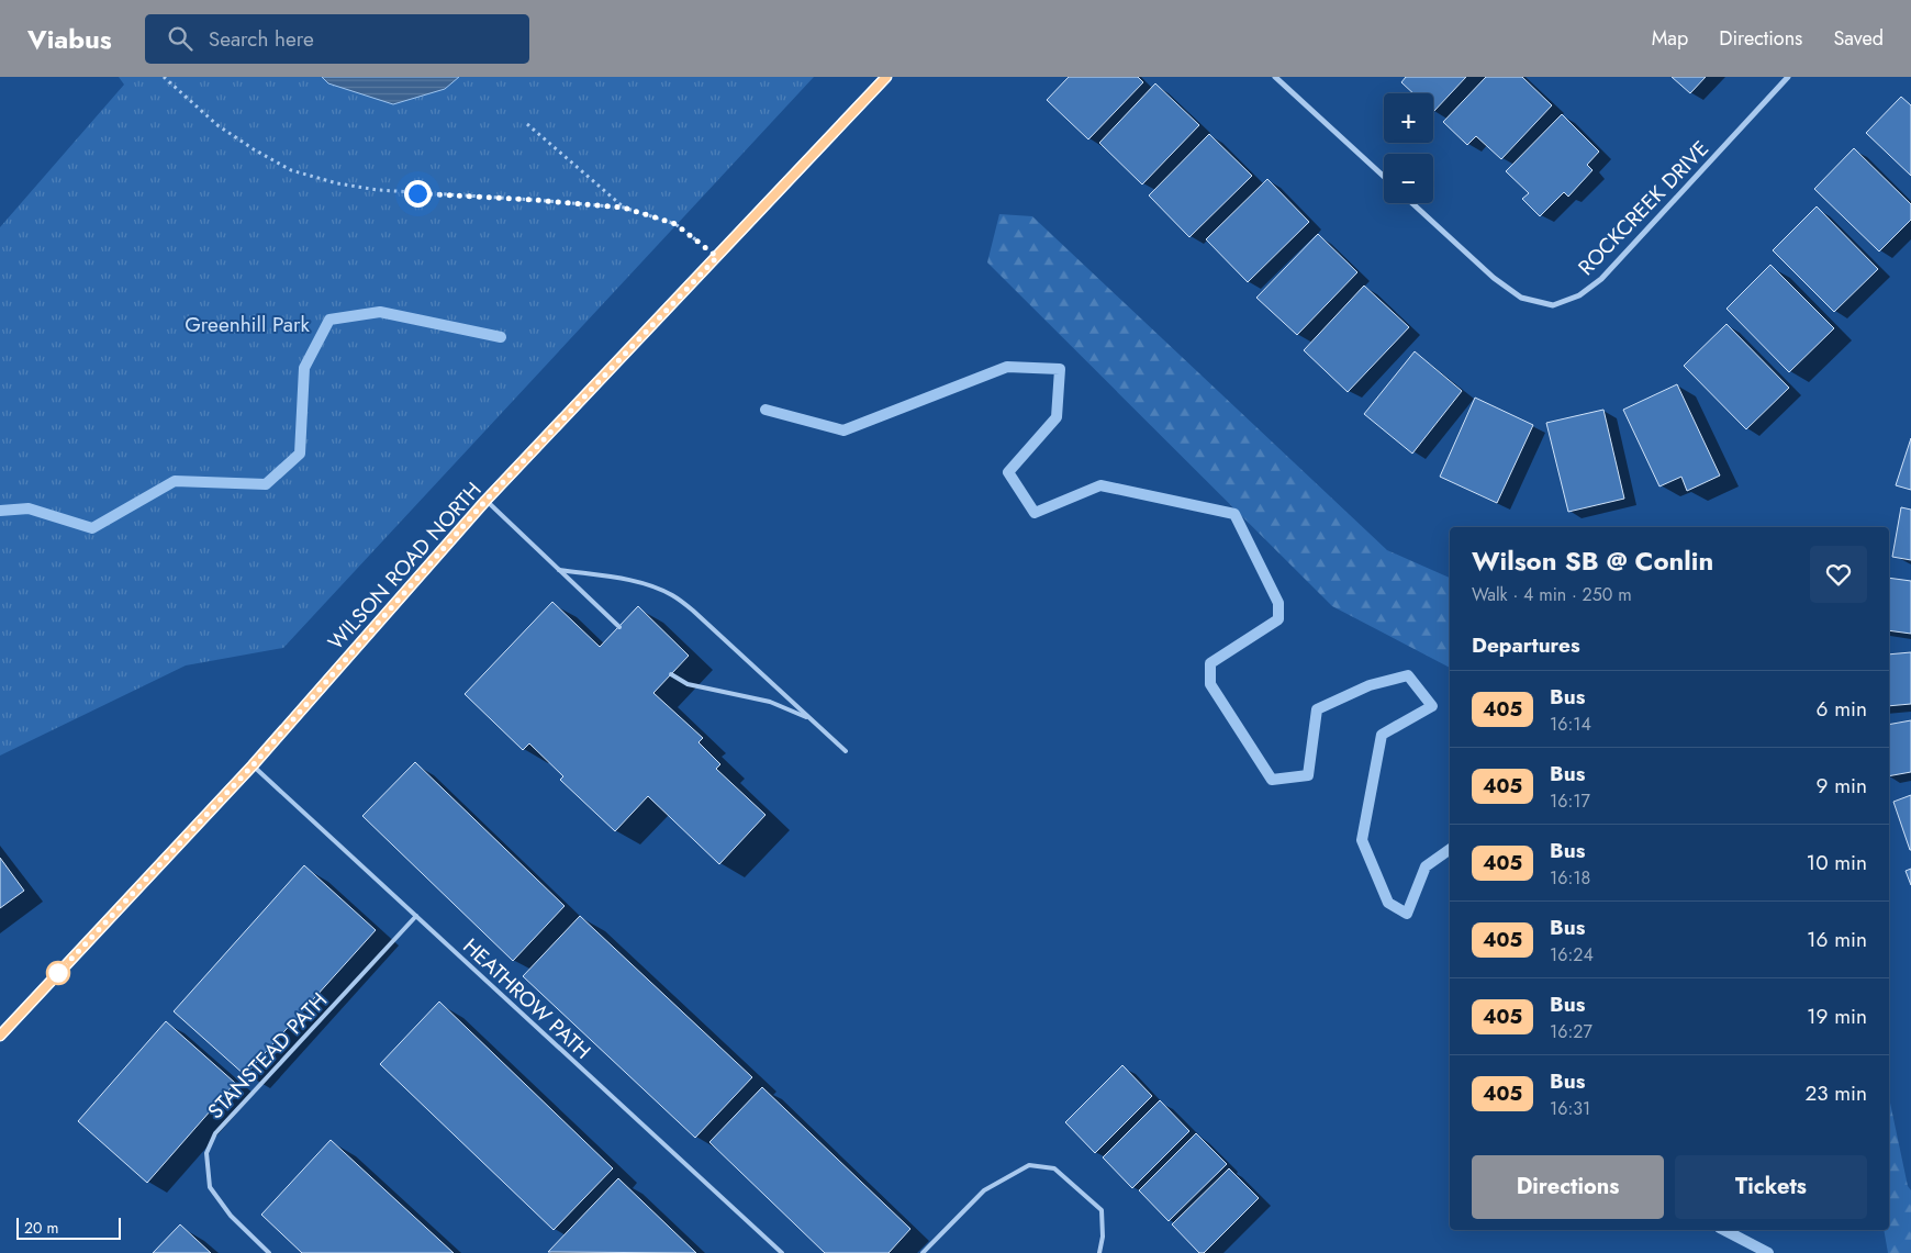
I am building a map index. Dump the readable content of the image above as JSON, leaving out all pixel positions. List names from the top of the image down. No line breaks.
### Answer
{"streets":{"street":["ROCKCREEK DRIVE","WILSON ROAD NORTH"],"lane":["HEATHROW PATH","STANSTEAD PATH"]},"crossings":[["WILSON ROAD NORTH","HEATHROW PATH"],["HEATHROW PATH","STANSTEAD PATH"]],"parks":["Greenhill Park"],"lines":["bus line 405"],"scale_bar":"20 m","page":{"header":"Viabus","search":"Search here","nav":["Map","Directions","Saved"],"map_buttons":["+","−"],"heading":[["Wilson SB @ Conlin","Walk · 4 min · 250 m"],"Departures"],"list":[{"mark":"405","name":"Bus","note":"16:14","value":"6 min"},{"mark":"405","name":"Bus","note":"16:17","value":"9 min"},{"mark":"405","name":"Bus","note":"16:18","value":"10 min"},{"mark":"405","name":"Bus","note":"16:24","value":"16 min"},{"mark":"405","name":"Bus","note":"16:27","value":"19 min"},{"mark":"405","name":"Bus","note":"16:31","value":"23 min"}],"buttons":["Directions","Tickets"],"scale":"20 m"}}
